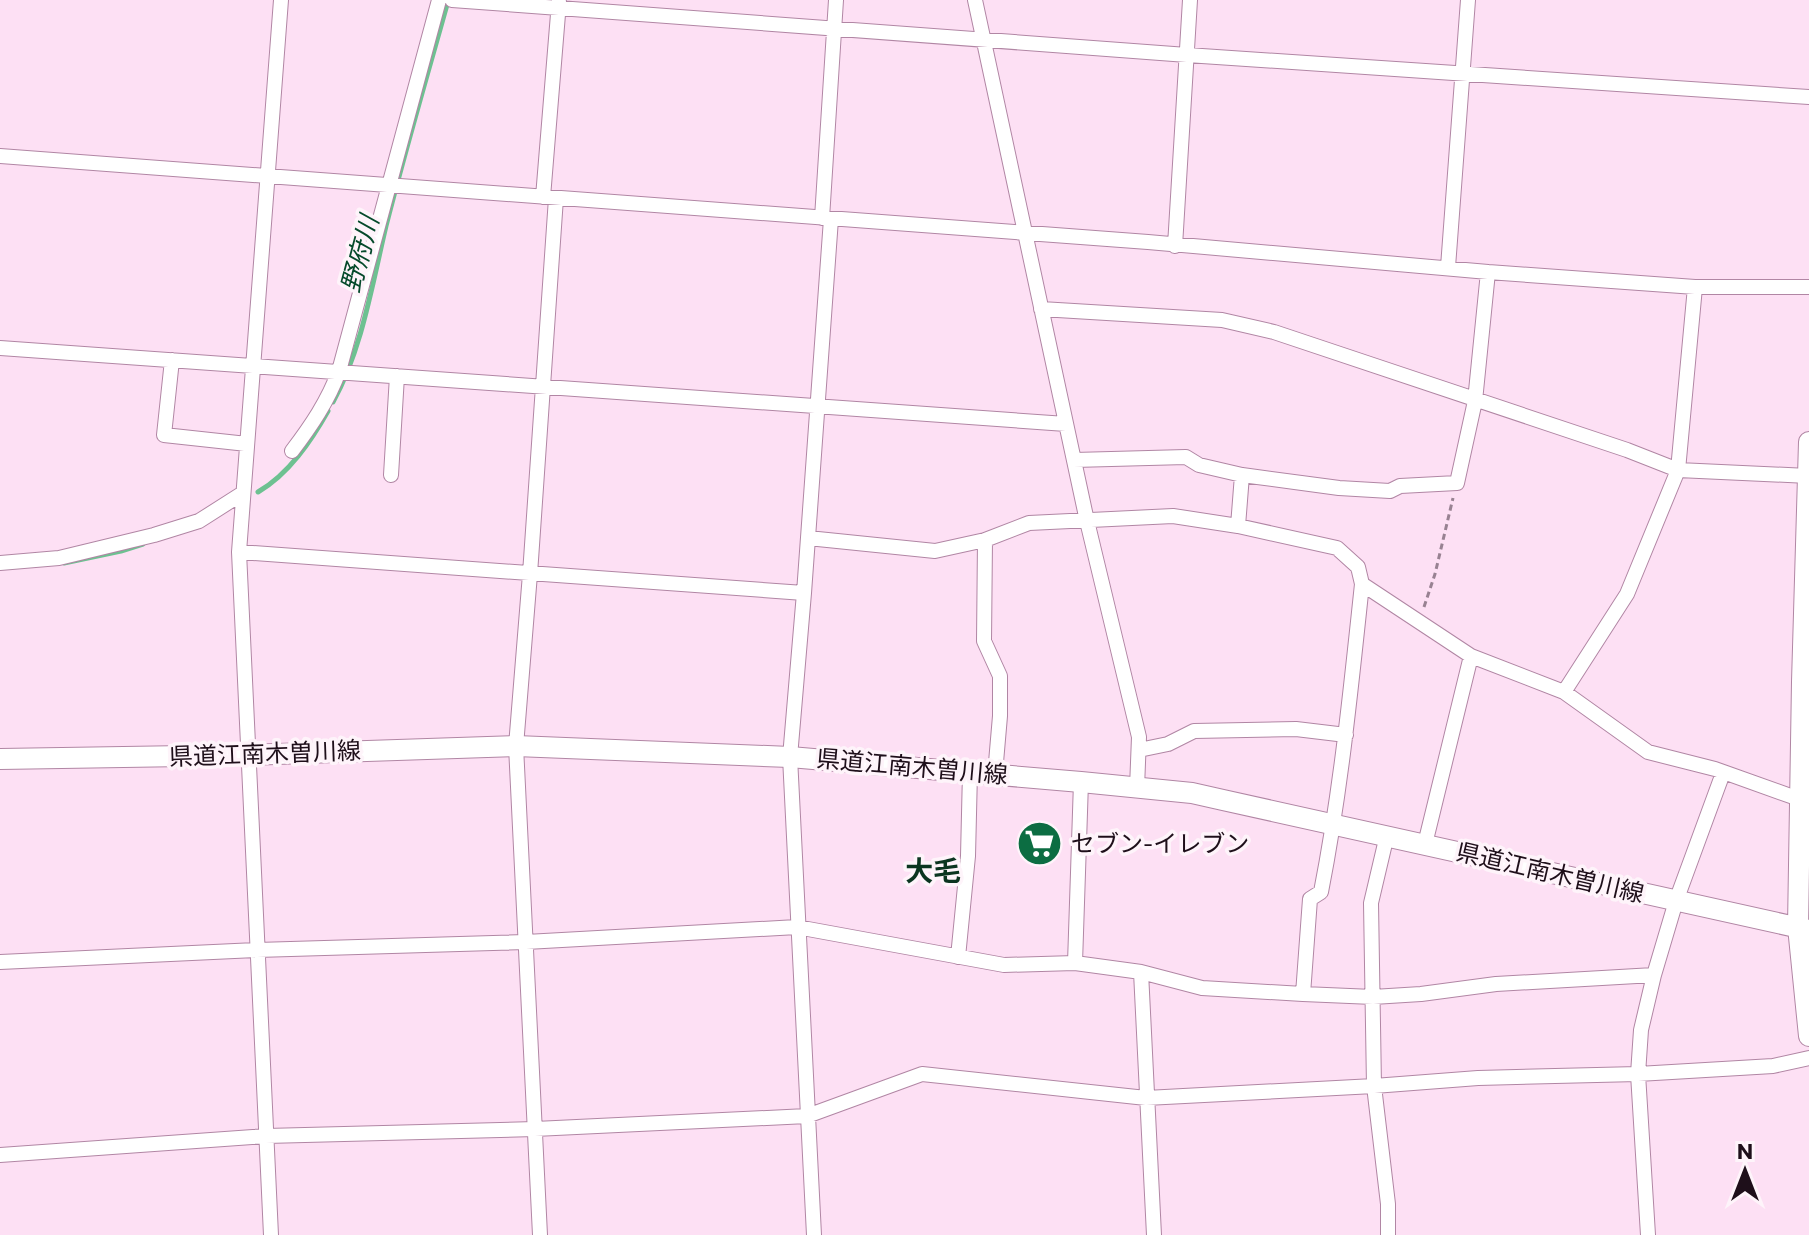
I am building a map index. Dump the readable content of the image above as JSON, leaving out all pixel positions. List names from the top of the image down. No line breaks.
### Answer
{"streets":{"main road":["県道江南木曽川線"]},"districts":["大毛"],"water":["野府川"],"places":{"supermarket":["セブン-イレブン"]},"north":"top"}
